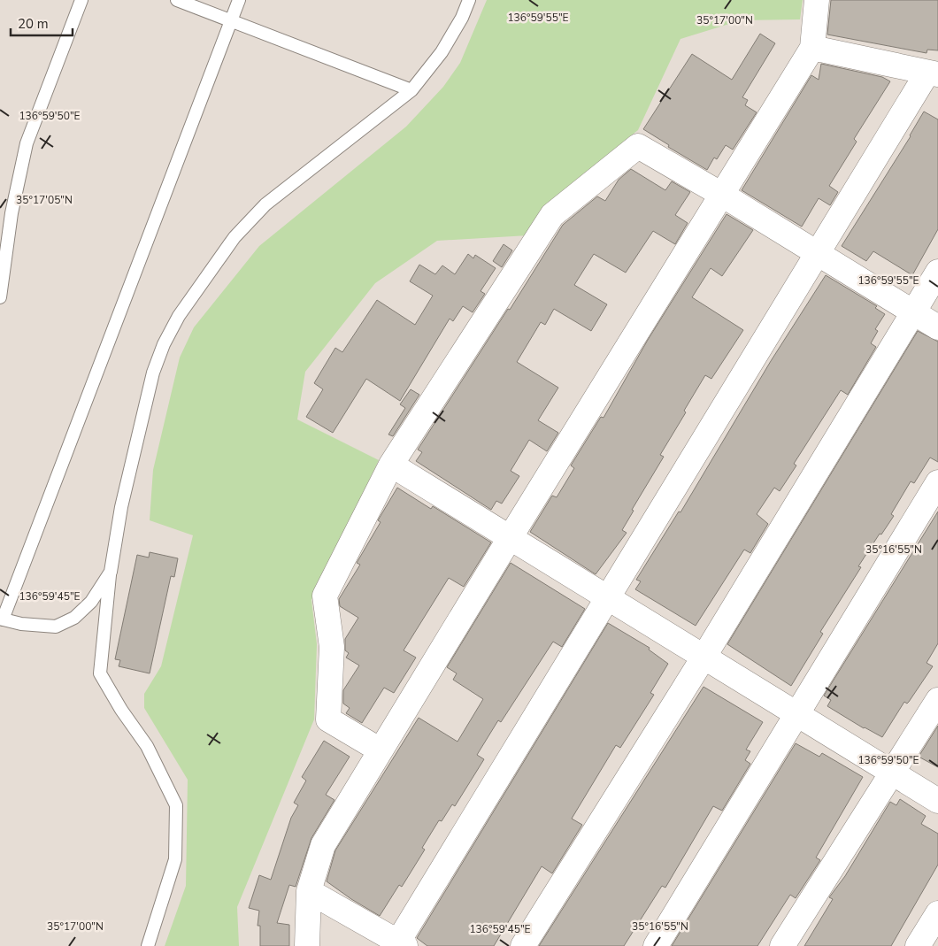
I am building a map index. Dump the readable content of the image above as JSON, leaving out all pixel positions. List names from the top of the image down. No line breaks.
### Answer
{"scale_bar":"20 m","coordinates":["136°59'55\"E","35°17'00\"N","136°59'50\"E","35°17'05\"N","35°16'55\"N","136°59'45\"E"]}
